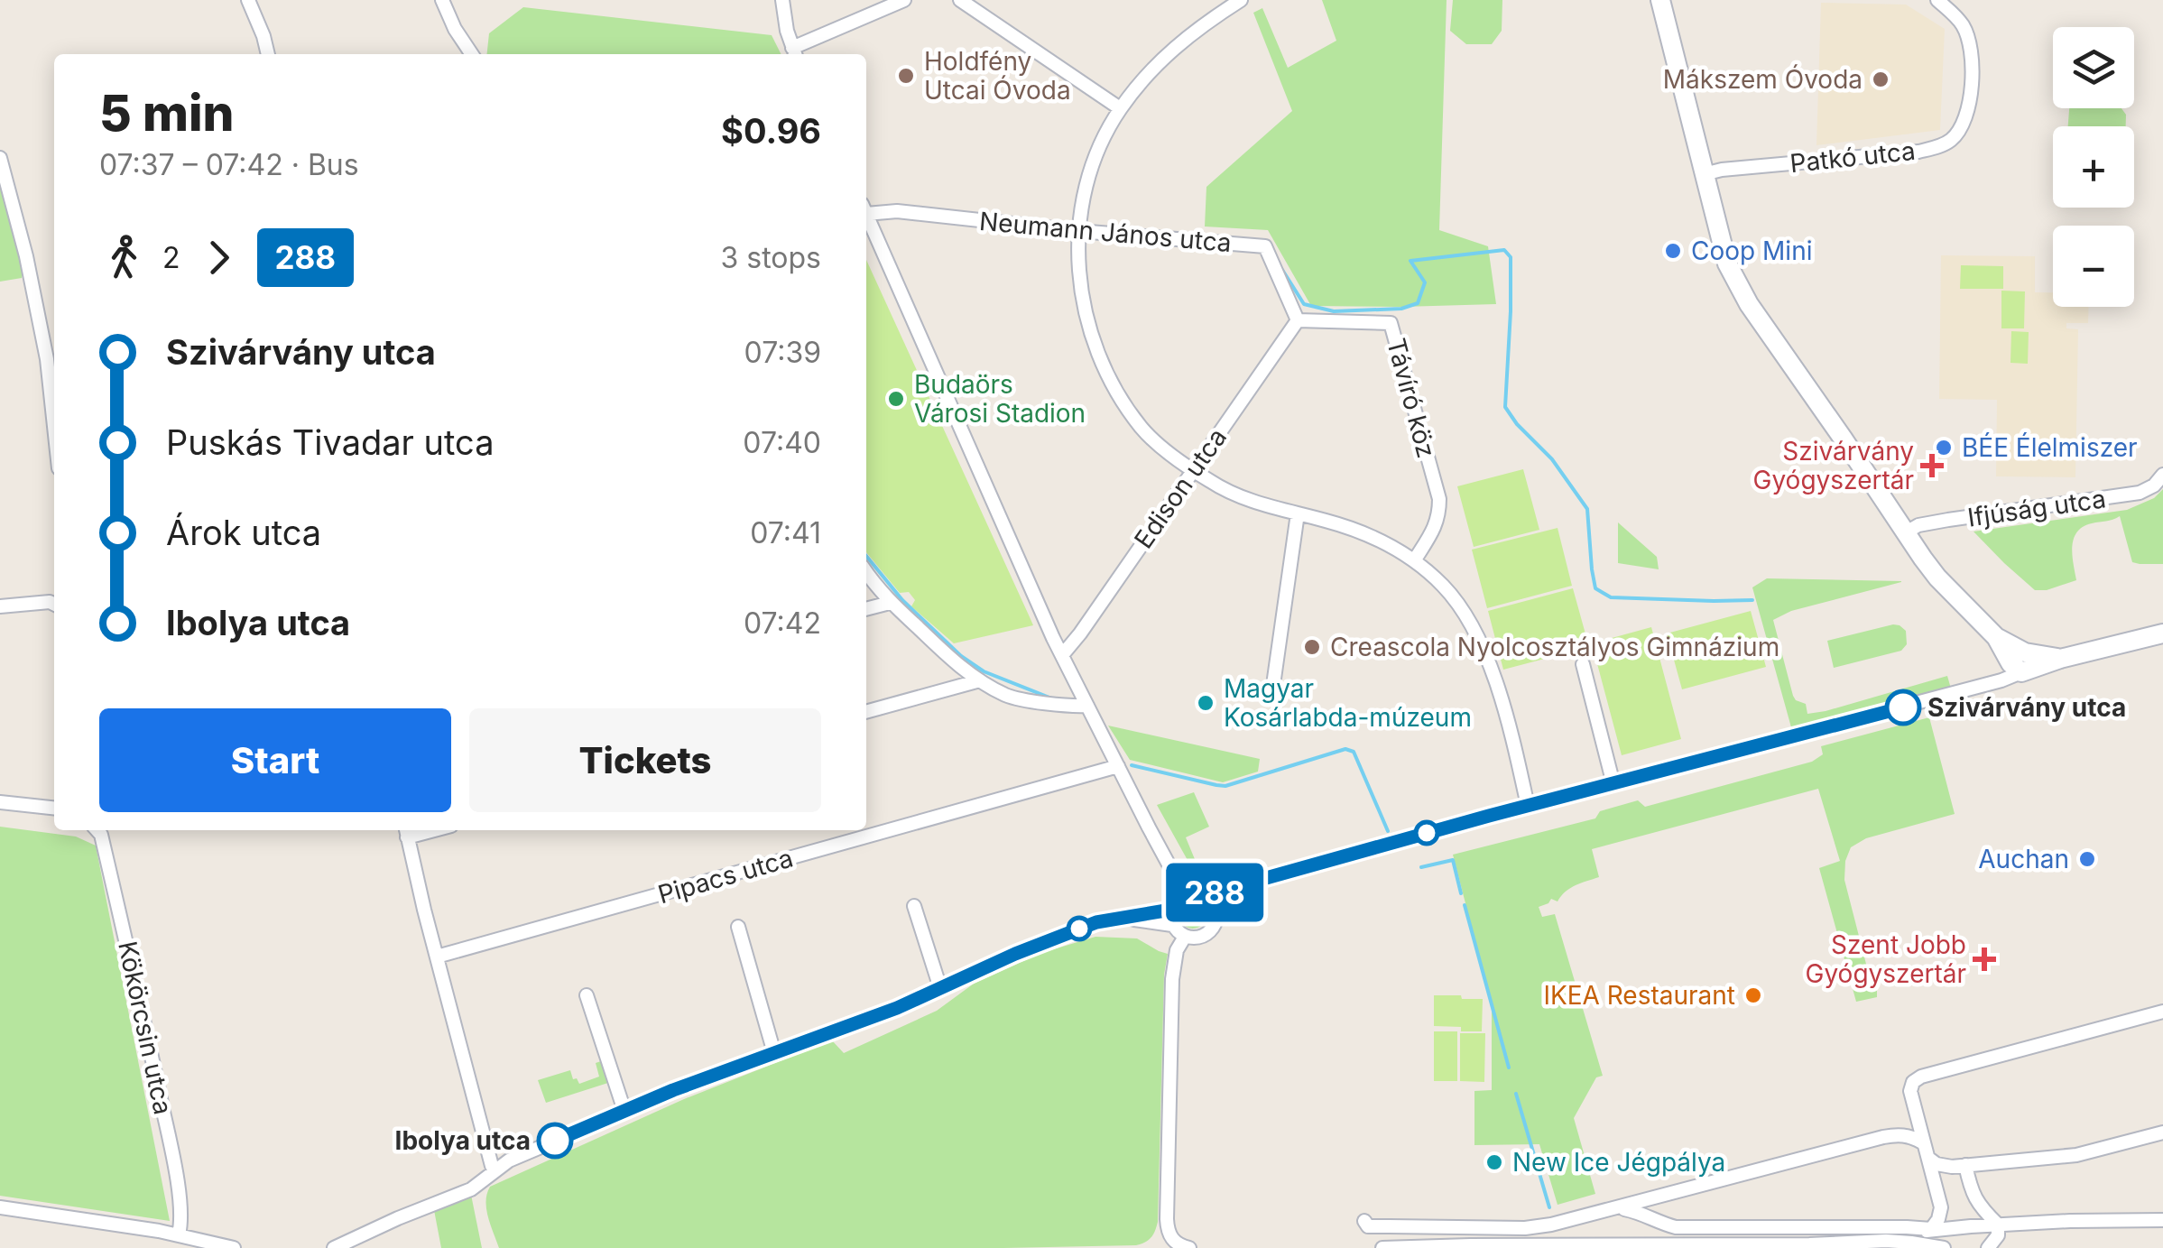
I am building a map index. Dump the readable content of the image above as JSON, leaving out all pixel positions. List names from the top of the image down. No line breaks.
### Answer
{"streets":{"street":["Patkó utca","Neumann János utca","Távíró köz","Edison utca","Ifjúság utca","Pipacs utca","Kökörcsin utca"]},"crossings":[["Neumann János utca","Távíró köz"],["Neumann János utca","Edison utca"],["Távíró köz","Edison utca"]],"places":{"other":["Holdfény Utcai Óvoda","Mákszem Óvoda","Coop Mini","Budaörs Városi Stadion","BÉE Élelmiszer","Creascola Nyolcosztályos Gimnázium","Magyar Kosárlabda-múzeum","Szivárvány utca","Auchan","IKEA Restaurant","Ibolya utca","New Ice Jégpálya"],"health":["Szivárvány Gyógyszertár","Szent Jobb Gyógyszertár"]},"lines":["bus line 288"],"page":{"on_map":"288","map_buttons":["+","−"],"heading":["5 min","07:37 – 07:42 · Bus","$0.96"],"legs":["2","288","3 stops"],"list":[{"name":"Szivárvány utca","value":"07:39"},{"name":"Puskás Tivadar utca","value":"07:40"},{"name":"Árok utca","value":"07:41"},{"name":"Ibolya utca","value":"07:42"}],"buttons":["Start","Tickets"]}}
